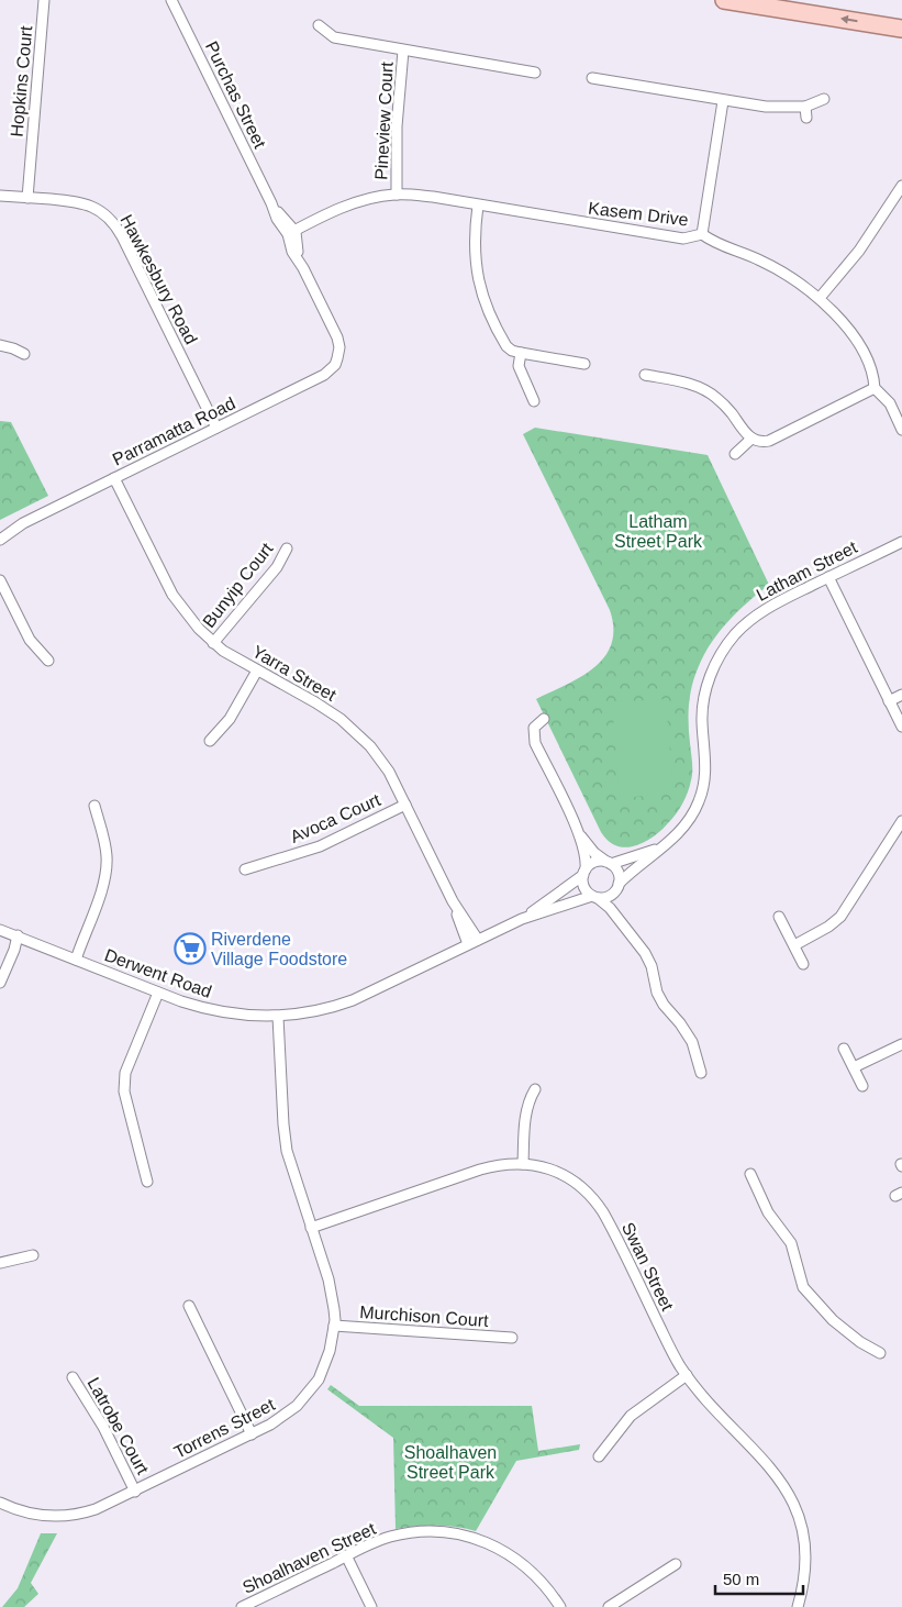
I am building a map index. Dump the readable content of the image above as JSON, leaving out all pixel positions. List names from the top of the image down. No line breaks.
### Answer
{"streets":{"street":["Hopkins Court","Purchas Street","Pineview Court","Kasem Drive","Hawkesbury Road","Parramatta Road","Latham Street","Bunyip Court","Yarra Street","Avoca Court","Derwent Road","Swan Street","Murchison Court","Latrobe Court","Torrens Street","Shoalhaven Street"]},"crossings":[["Hopkins Court","Hawkesbury Road"],["Purchas Street","Kasem Drive"],["Purchas Street","Parramatta Road"],["Pineview Court","Kasem Drive"],["Kasem Drive","Parramatta Road"],["Hawkesbury Road","Parramatta Road"],["Parramatta Road","Yarra Street"],["Latham Street","Derwent Road"],["Bunyip Court","Yarra Street"],["Yarra Street","Avoca Court"],["Yarra Street","Derwent Road"],["Derwent Road","Torrens Street"],["Swan Street","Torrens Street"],["Murchison Court","Torrens Street"],["Latrobe Court","Torrens Street"]],"parks":["Latham Street Park","Shoalhaven Street Park"],"places":{"supermarket":["Riverdene Village Foodstore"]},"scale_bar":"50 m"}
